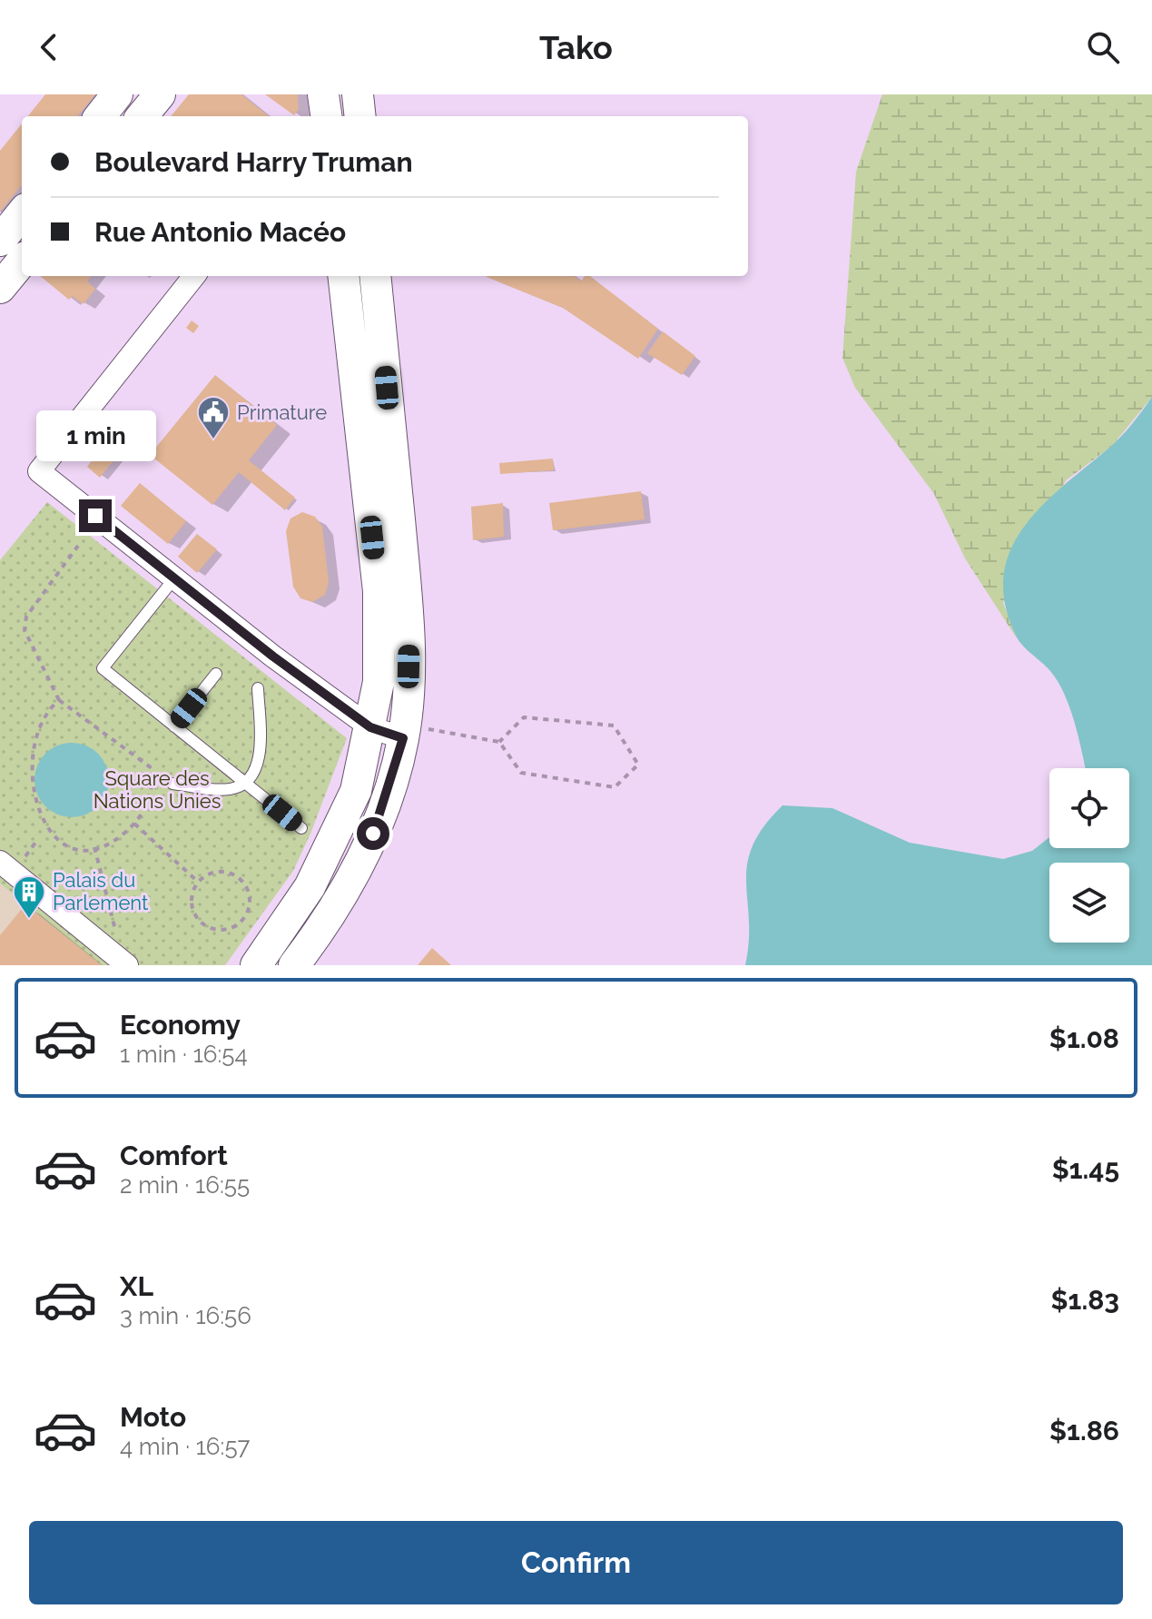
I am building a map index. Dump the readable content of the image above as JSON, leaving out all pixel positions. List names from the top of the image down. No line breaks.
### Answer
{"parks":["Square des Nations Unies"],"places":{"public building":["Primature"],"building":["Palais du Parlement"]},"page":{"header":"Tako","banner":["Boulevard Harry Truman","Rue Antonio Macéo"],"bubble":"1 min","list":[{"name":"Economy","note":"1 min · 16:54","value":"$1.08"},{"name":"Comfort","note":"2 min · 16:55","value":"$1.45"},{"name":"XL","note":"3 min · 16:56","value":"$1.83"},{"name":"Moto","note":"4 min · 16:57","value":"$1.86"}],"buttons":"Confirm"}}
